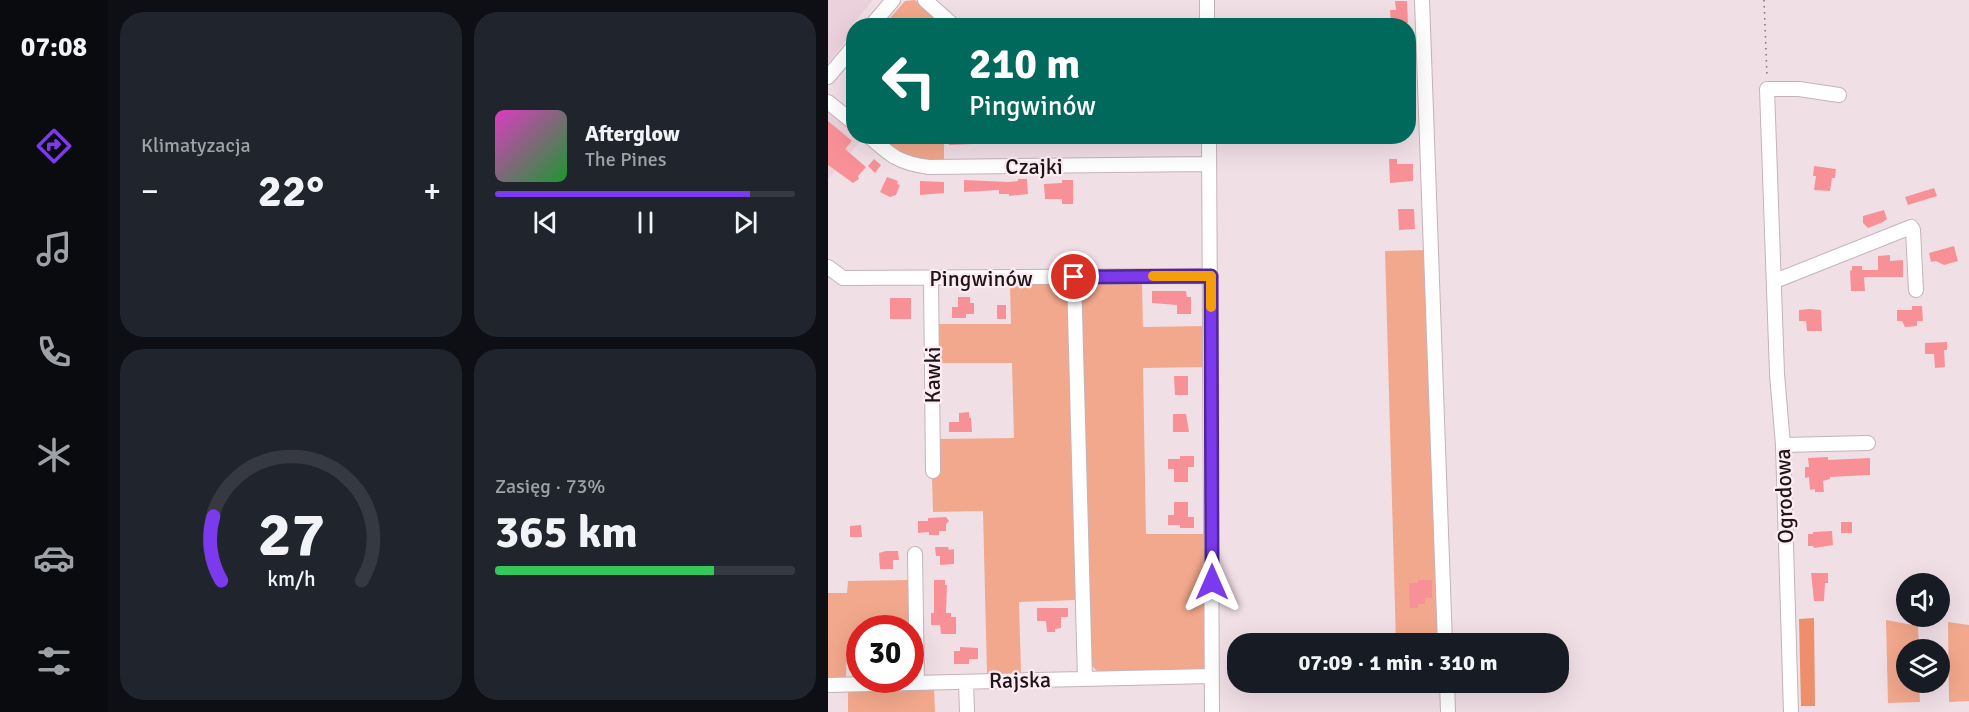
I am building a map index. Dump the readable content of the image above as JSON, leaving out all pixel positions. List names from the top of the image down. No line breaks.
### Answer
{"streets":{"street":["Czajki","Pingwinów","Kawki","Ogrodowa","Rajska"]},"crossings":[["Pingwinów","Kawki"]],"page":{"tabs":"07:08","tile":["Klimatyzacja",["Zasięg · 73%","365 km"]],"turn":["210 m","Pingwinów"],"song":["Afterglow","The Pines"],"heat":["−","22°","+"],"limit":"30","trip":"07:09 · 1 min · 310 m","gauge":["27","km/h"]}}
